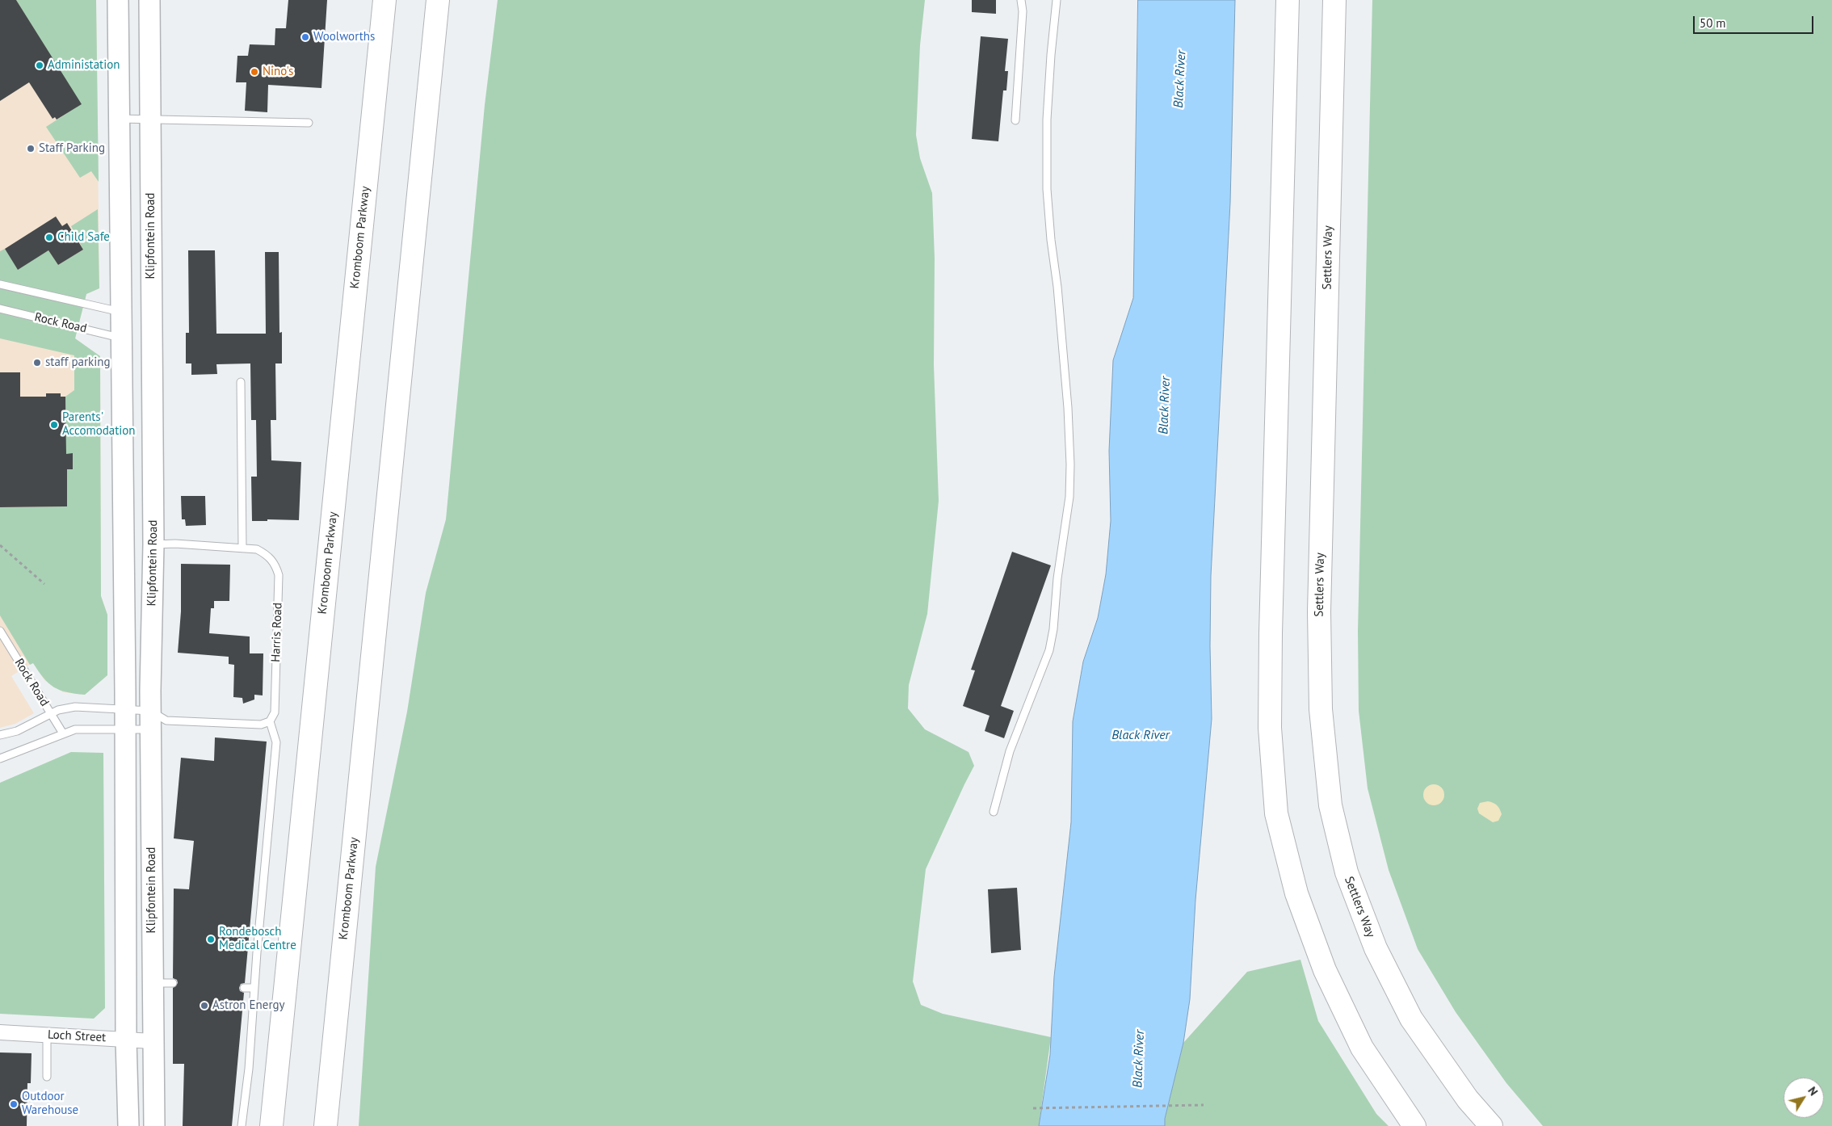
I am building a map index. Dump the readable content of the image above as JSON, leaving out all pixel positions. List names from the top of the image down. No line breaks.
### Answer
{"streets":{"highway":["Kromboom Parkway","Settlers Way"],"main road":["Klipfontein Road"],"street":["Loch Street"],"lane":["Rock Road","Harris Road"]},"crossings":[["Klipfontein Road","Harris Road"],["Klipfontein Road","Loch Street"]],"water":["Black River"],"places":["Woolworths","Administation","Nino's","Staff Parking","Child Safe","staff parking","Parents' Accomodation","Rondebosch Medical Centre","Astron Energy","Outdoor Warehouse"],"scale_bar":"50 m","north":"top right"}
